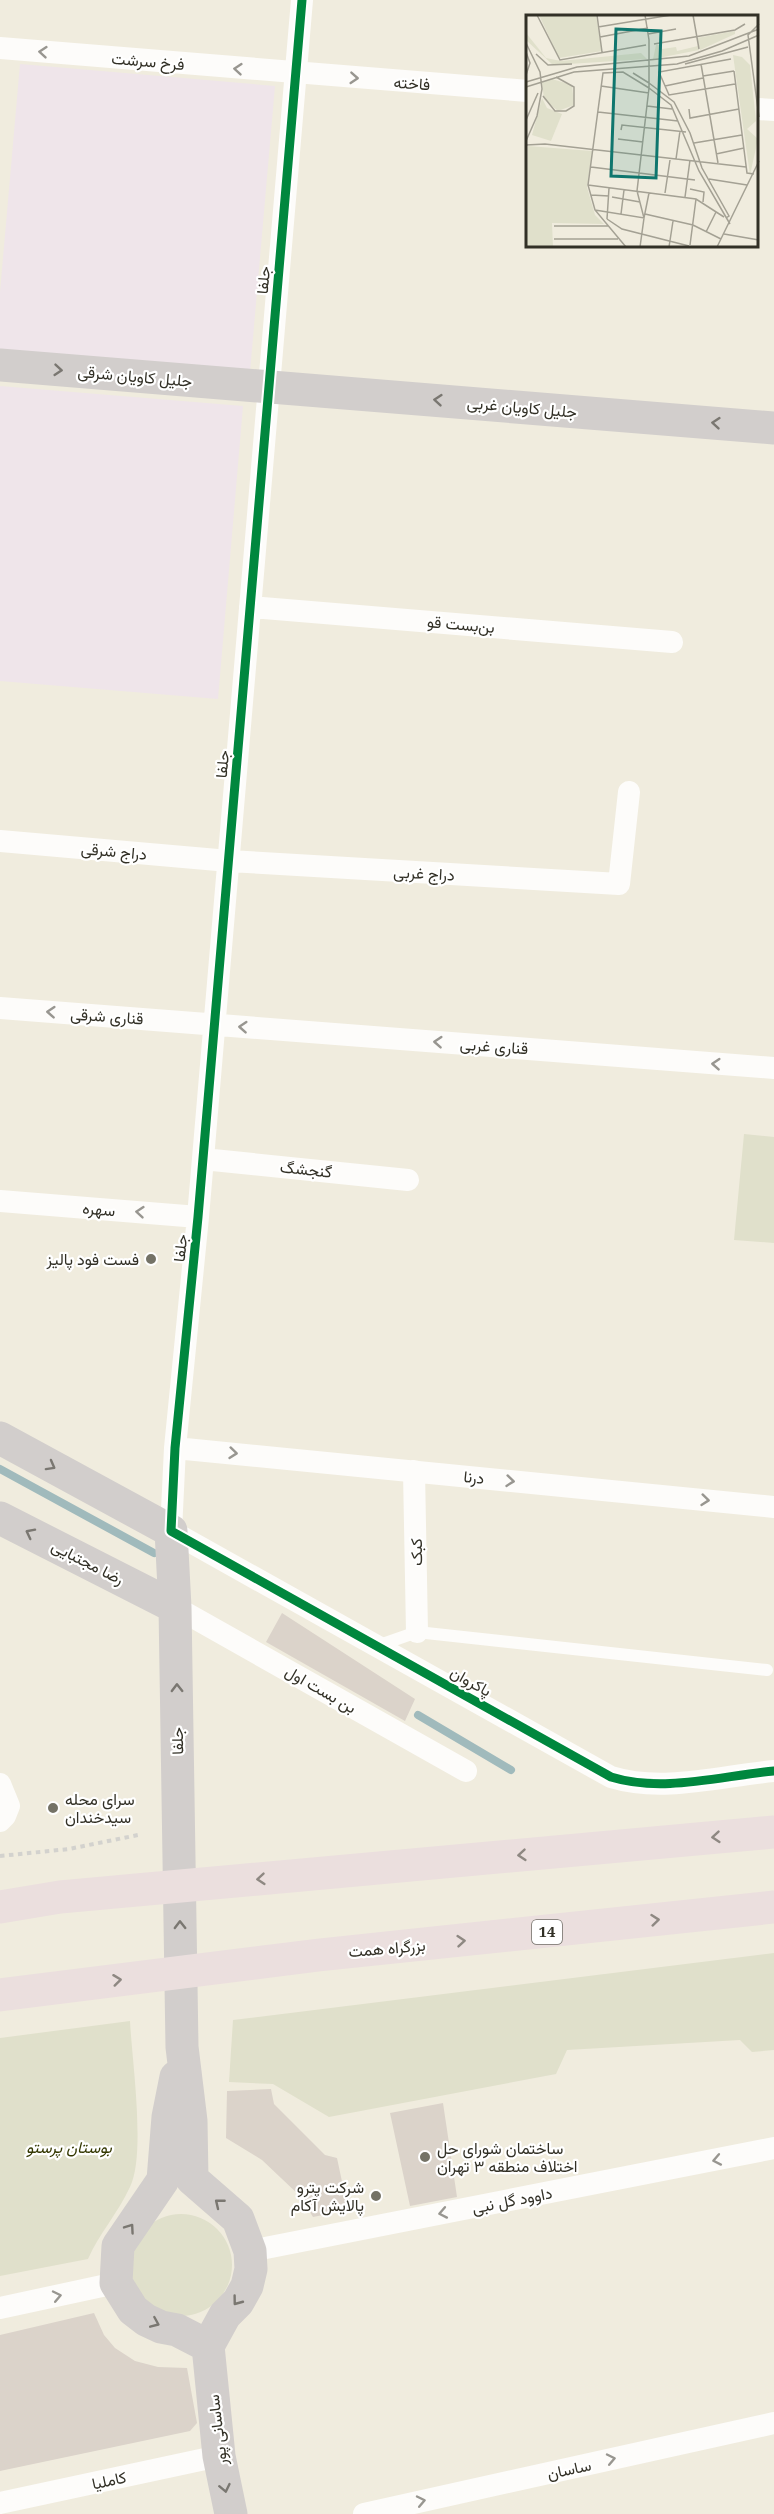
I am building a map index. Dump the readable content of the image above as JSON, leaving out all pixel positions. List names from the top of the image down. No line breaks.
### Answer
{"streets":{"highway":["14","بزرگراه همت"],"main road":["جلفا","جلیل کاویان شرقی","جلیل کاویان غربی","رضا مجتبایی","ساسانی پور"],"street":["فرخ سرشت","فاخته","بن‌بست قو","دراج شرقی","دراج غربی","قناری شرقی","قناری غربی","گنجشگ","سهره","درنا","کبک","پاکروان","بن بست اول","داوود گل نبی","ساسان","کاملیا"]},"crossings":[["فرخ سرشت","فاخته"],["فرخ سرشت","جلفا"],["فاخته","جلفا"],["جلفا","جلیل کاویان شرقی"],["جلفا","جلیل کاویان غربی"],["جلفا","بن‌بست قو"],["جلفا","دراج شرقی"],["جلفا","دراج غربی"],["جلفا","قناری شرقی"],["جلفا","قناری غربی"],["جلفا","گنجشگ"],["جلفا","سهره"],["جلفا","درنا"],["جلفا","رضا مجتبایی"],["جلفا","پاکروان"],["جلفا","بن بست اول"],["جلیل کاویان شرقی","جلیل کاویان غربی"],["دراج شرقی","دراج غربی"],["قناری شرقی","قناری غربی"],["درنا","کبک"],["رضا مجتبایی","بن بست اول"],["ساسانی پور","کاملیا"]],"one_way":["فرخ سرشت","فاخته","جلیل کاویان شرقی","جلیل کاویان غربی","قناری شرقی","قناری غربی","سهره","درنا","داوود گل نبی","ساسان"],"parks":["بوستان پرستو"],"places":["فست فود پالیز","سرای محله سیدخندان","ساختمان شورای حل اختلاف منطقه ۳ تهران","شرکت پترو پالایش آکام"]}
